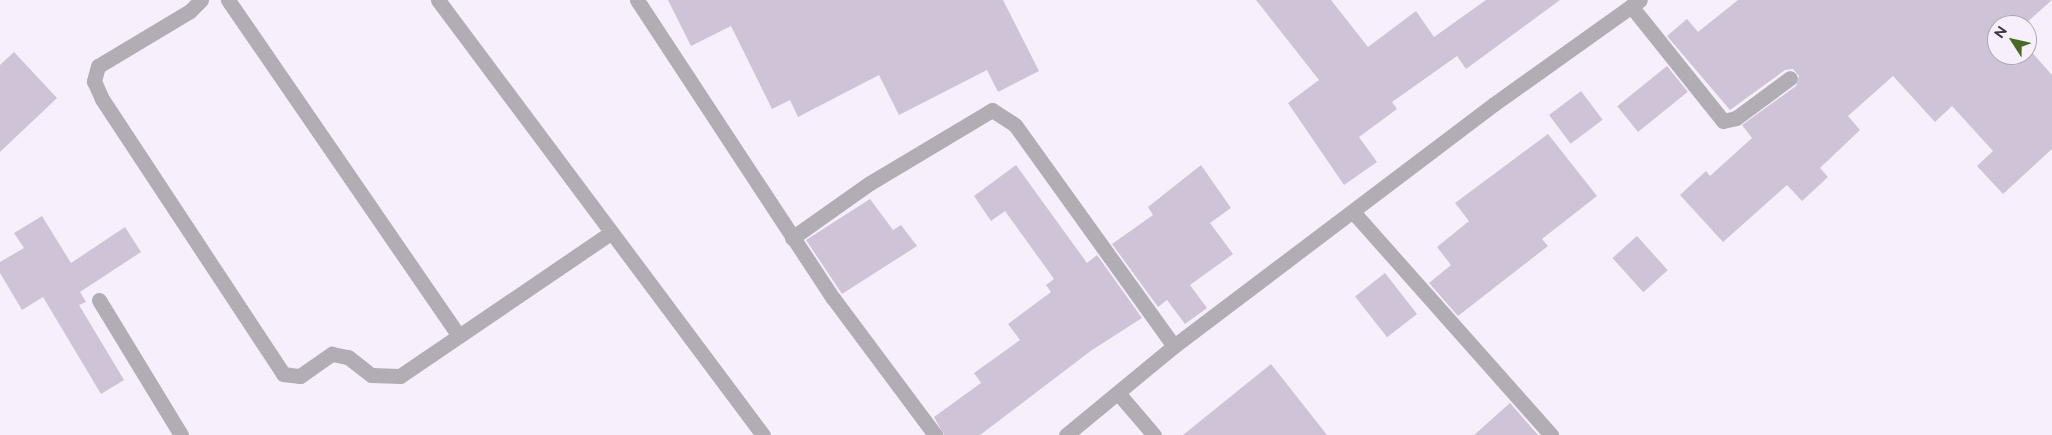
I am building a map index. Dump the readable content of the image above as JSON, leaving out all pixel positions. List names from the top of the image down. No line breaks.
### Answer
{"north":"top left"}
